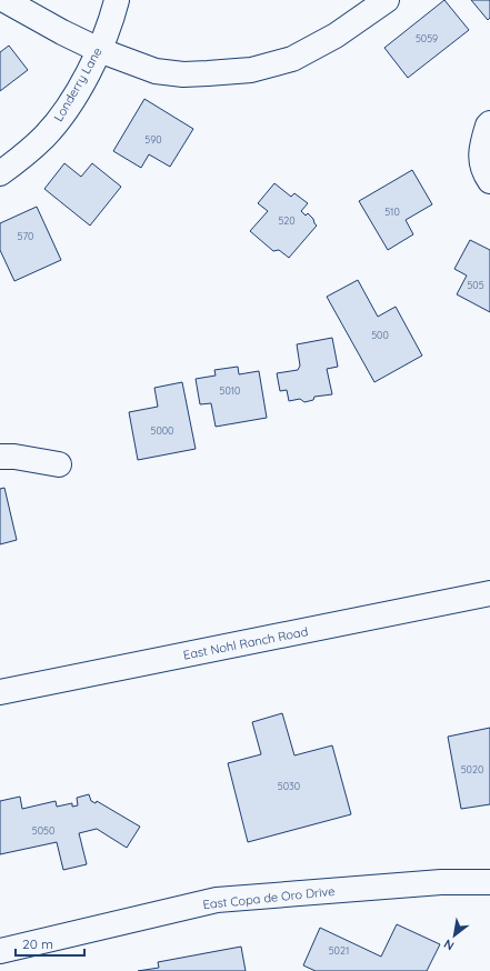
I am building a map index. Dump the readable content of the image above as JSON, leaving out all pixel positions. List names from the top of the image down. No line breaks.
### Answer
{"streets":{"street":["Londerry Lane","East Nohl Ranch Road","East Copa de Oro Drive"]},"house_numbers":["5059","590","510","520","570","505","500","5010","5000","5020","5030","5050","5021"],"scale_bar":"20 m","north":"bottom left"}
